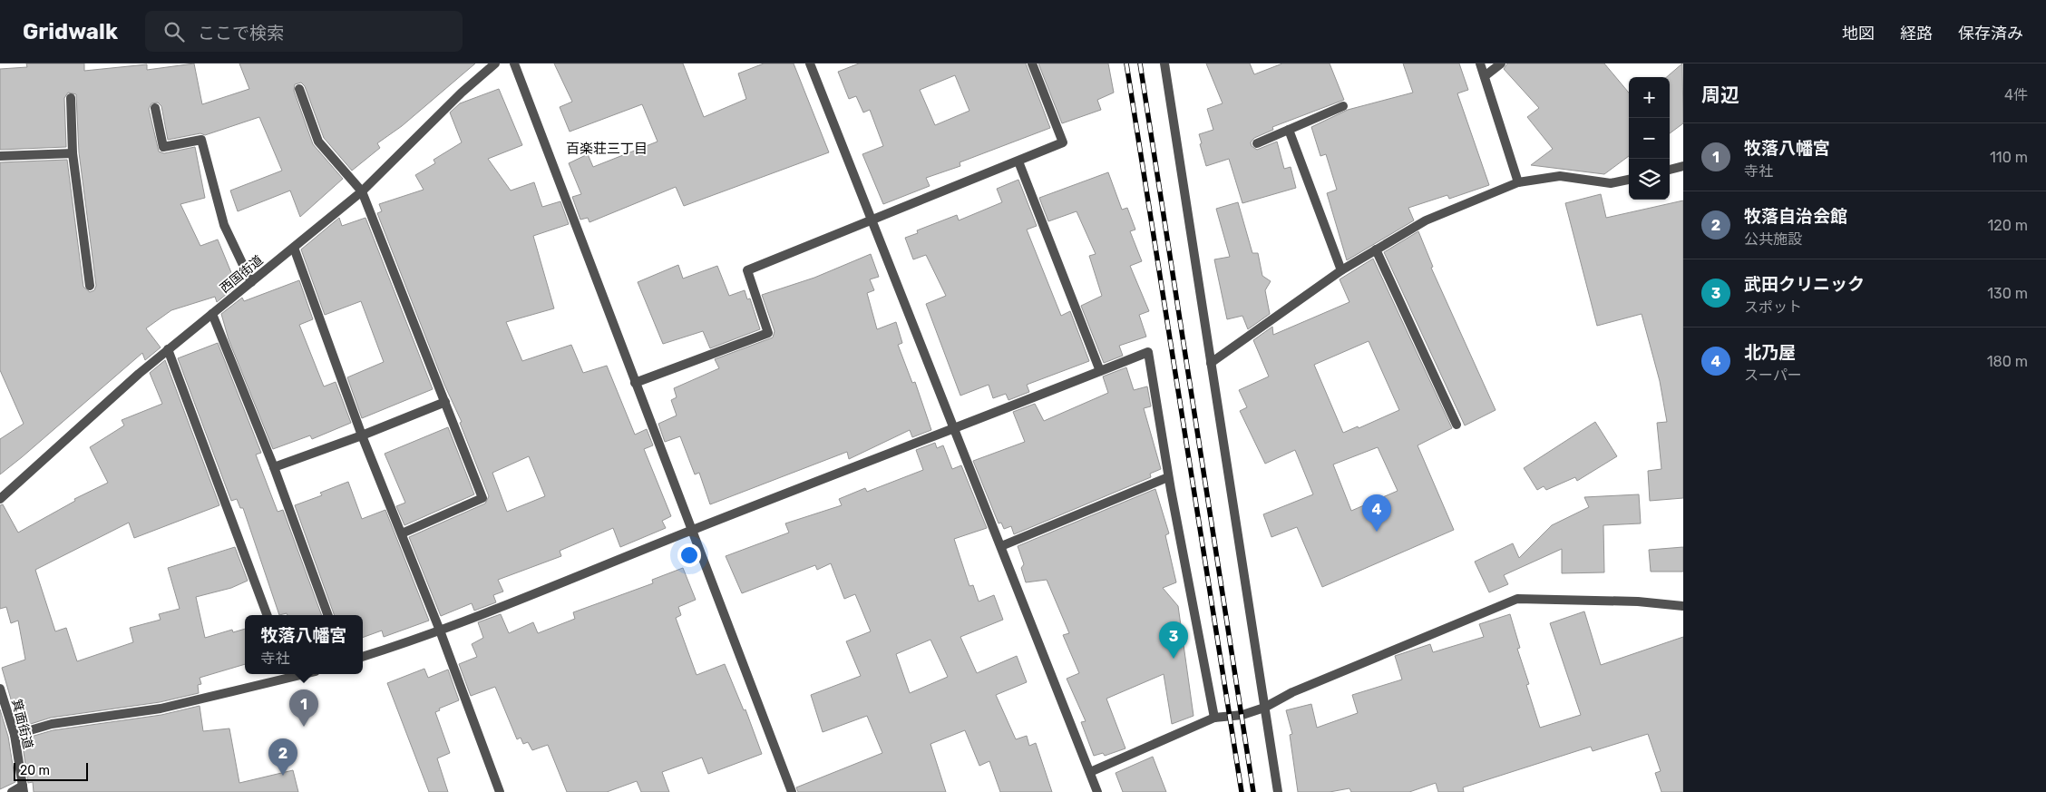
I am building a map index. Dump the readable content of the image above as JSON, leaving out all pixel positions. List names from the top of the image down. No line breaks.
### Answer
{"streets":{"street":["西国街道","箕面街道"]},"districts":["百楽荘三丁目"],"scale_bar":"20 m","page":{"header":"Gridwalk","search":"ここで検索","nav":["地図","経路","保存済み"],"heading":["周辺","4件"],"map_buttons":["+","−"],"list":[{"mark":"1","name":"牧落八幡宮","note":"寺社","value":"110 m"},{"mark":"2","name":"牧落自治会館","note":"公共施設","value":"120 m"},{"mark":"3","name":"武田クリニック","note":"スポット","value":"130 m"},{"mark":"4","name":"北乃屋","note":"スーパー","value":"180 m"}],"pins":["4","3","1","2"],"popup":["牧落八幡宮","寺社"],"scale":"20 m"}}
